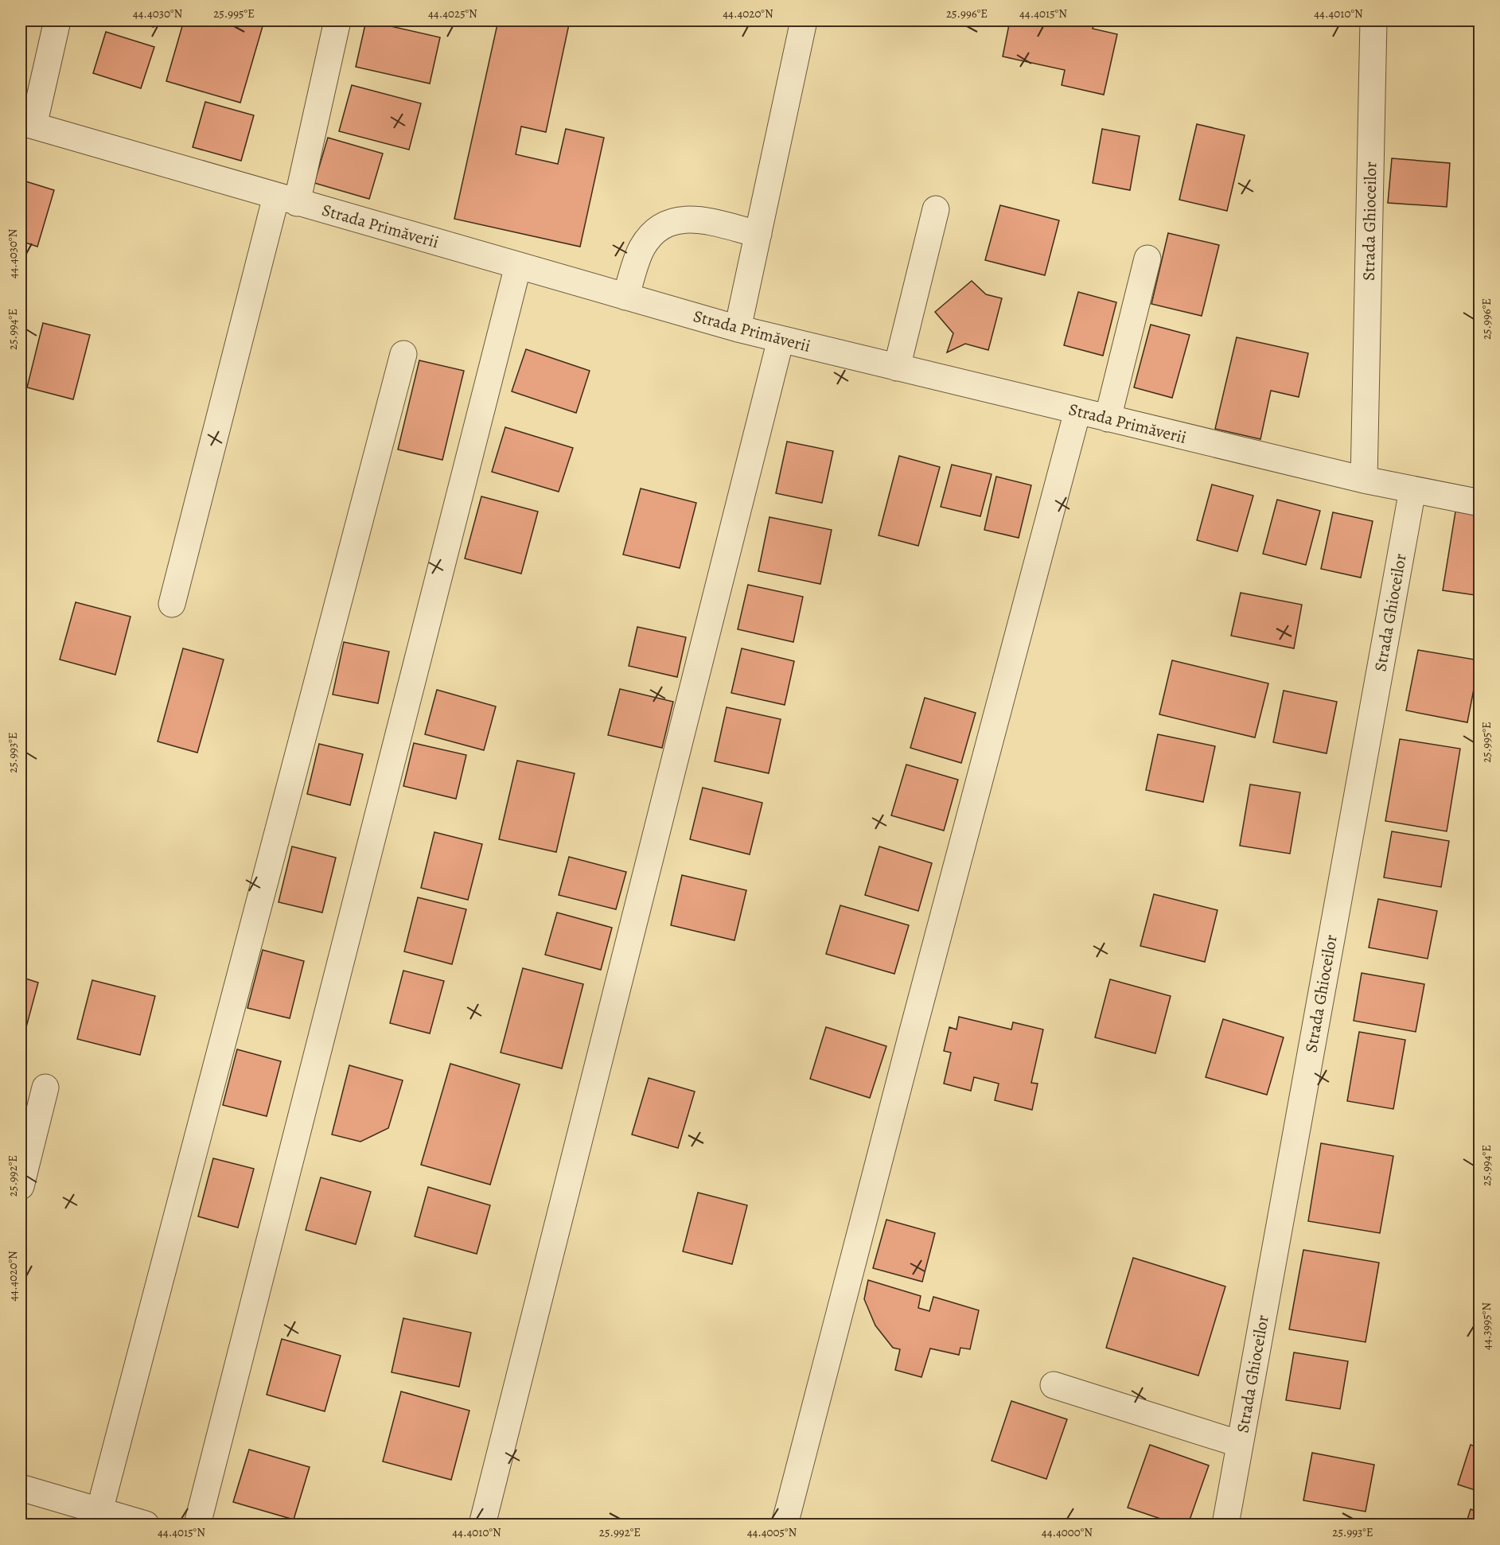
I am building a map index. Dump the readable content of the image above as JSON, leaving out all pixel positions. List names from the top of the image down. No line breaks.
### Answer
{"streets":{"street":["Strada Ghioceilor","Strada Primăverii"]},"crossings":[["Strada Ghioceilor","Strada Primăverii"]],"coordinates":["44.4030°N","25.995°E","44.4025°N","44.4020°N","25.996°E","44.4015°N","44.4010°N","25.994°E","25.993°E","25.992°E","44.3995°N","44.4005°N","44.4000°N"]}
